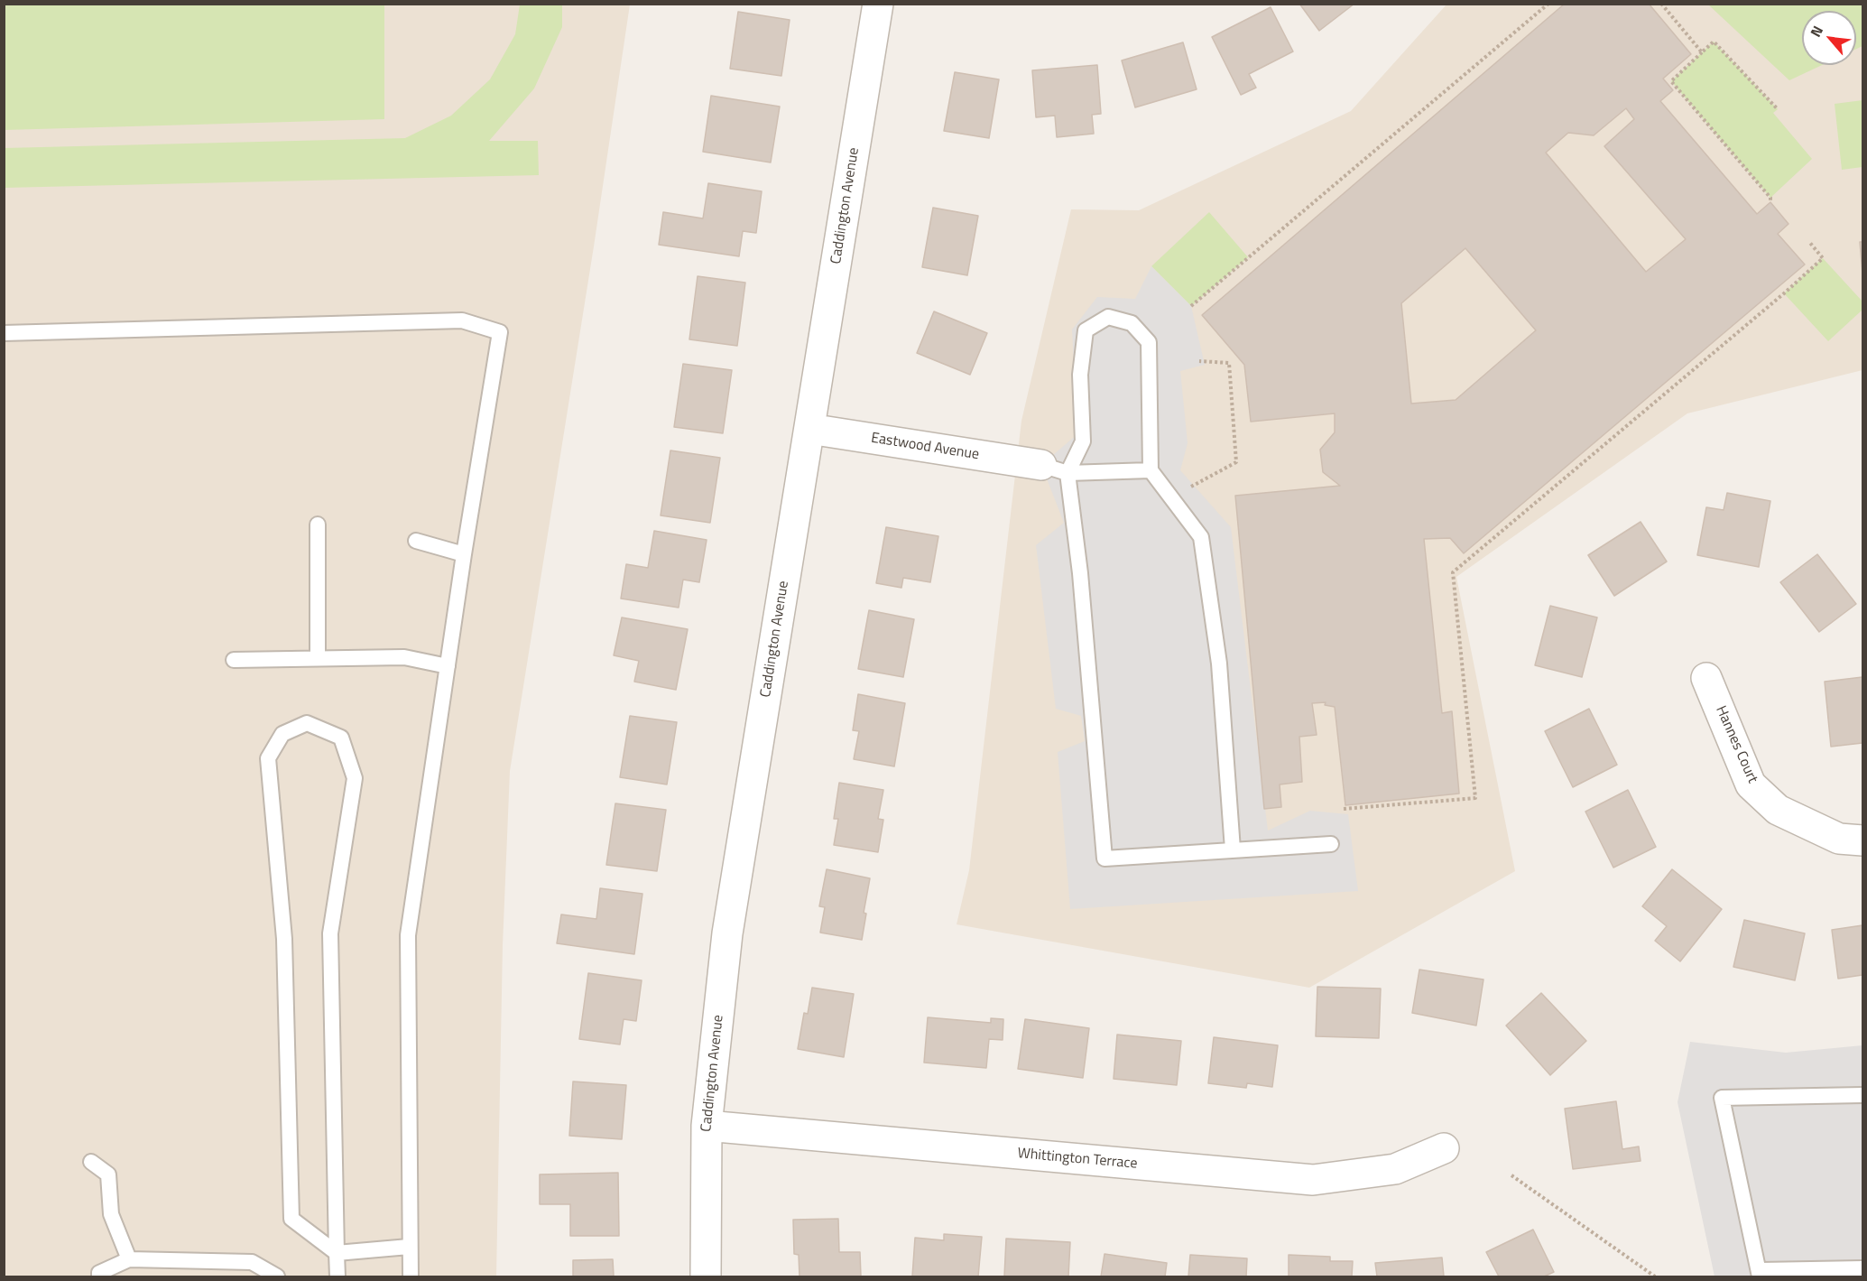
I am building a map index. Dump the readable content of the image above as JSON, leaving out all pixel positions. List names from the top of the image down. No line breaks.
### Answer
{"streets":{"street":["Caddington Avenue","Eastwood Avenue","Hannes Court","Whittington Terrace"]},"crossings":[["Caddington Avenue","Eastwood Avenue"],["Caddington Avenue","Whittington Terrace"]],"north":"top left"}
